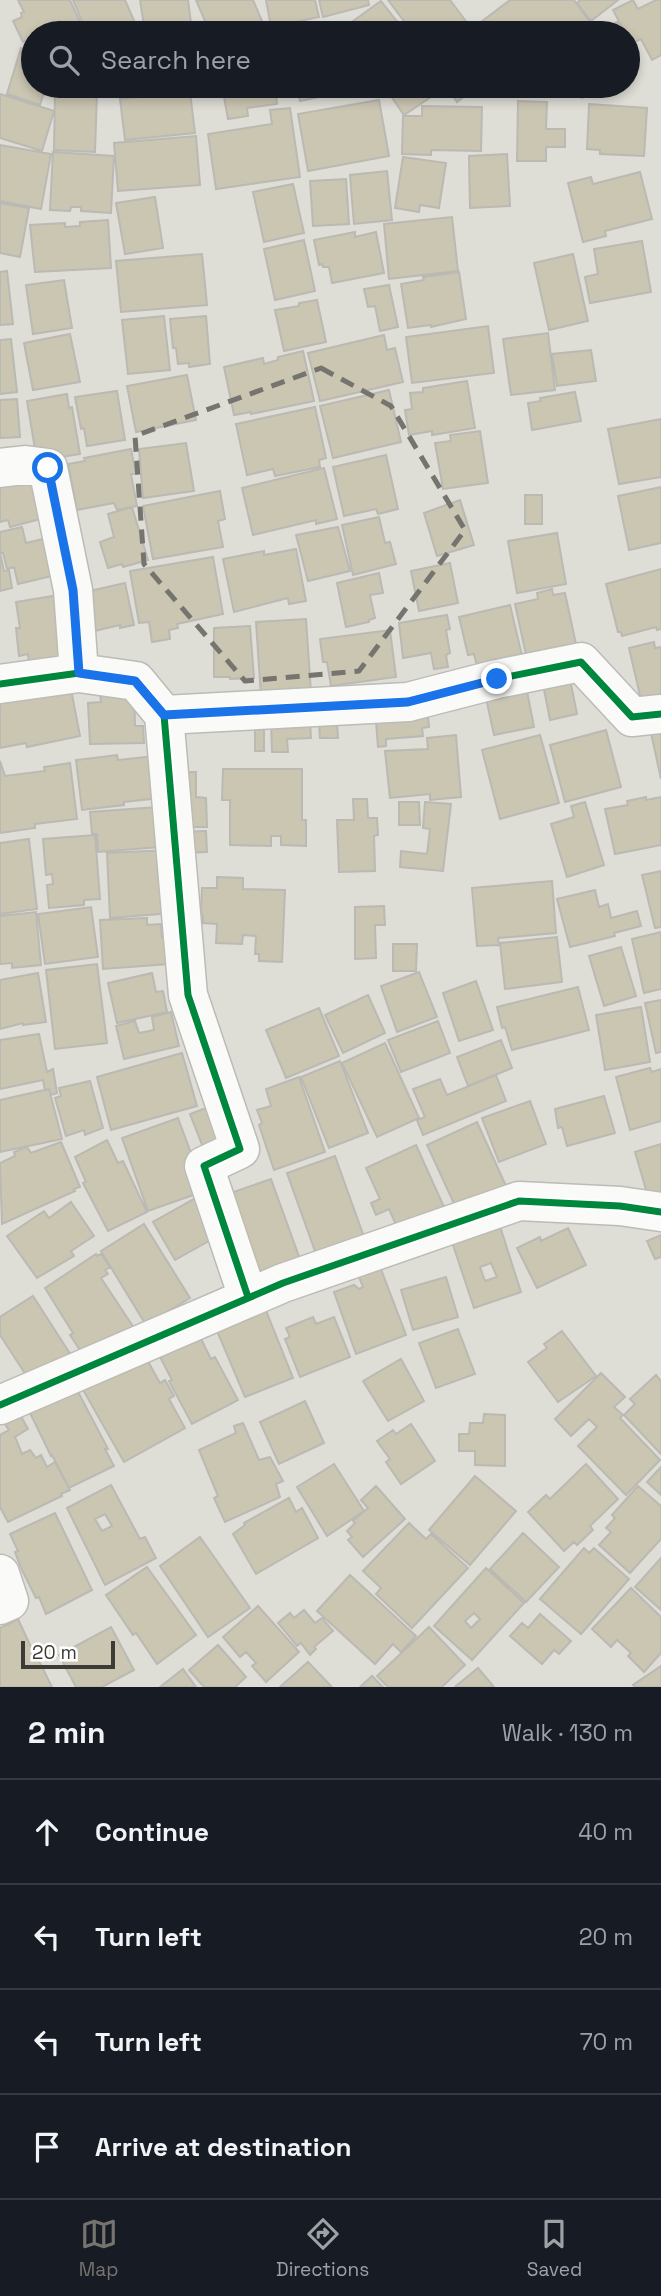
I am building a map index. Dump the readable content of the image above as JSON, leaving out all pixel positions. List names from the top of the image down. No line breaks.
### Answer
{"scale_bar":"20 m","page":{"search":"Search here","scale":"20 m","heading":["2 min","Walk · 130 m"],"list":[["Continue","40 m"],["Turn left","20 m"],["Turn left","70 m"],"Arrive at destination"],"nav":["Map","Directions","Saved"]}}
